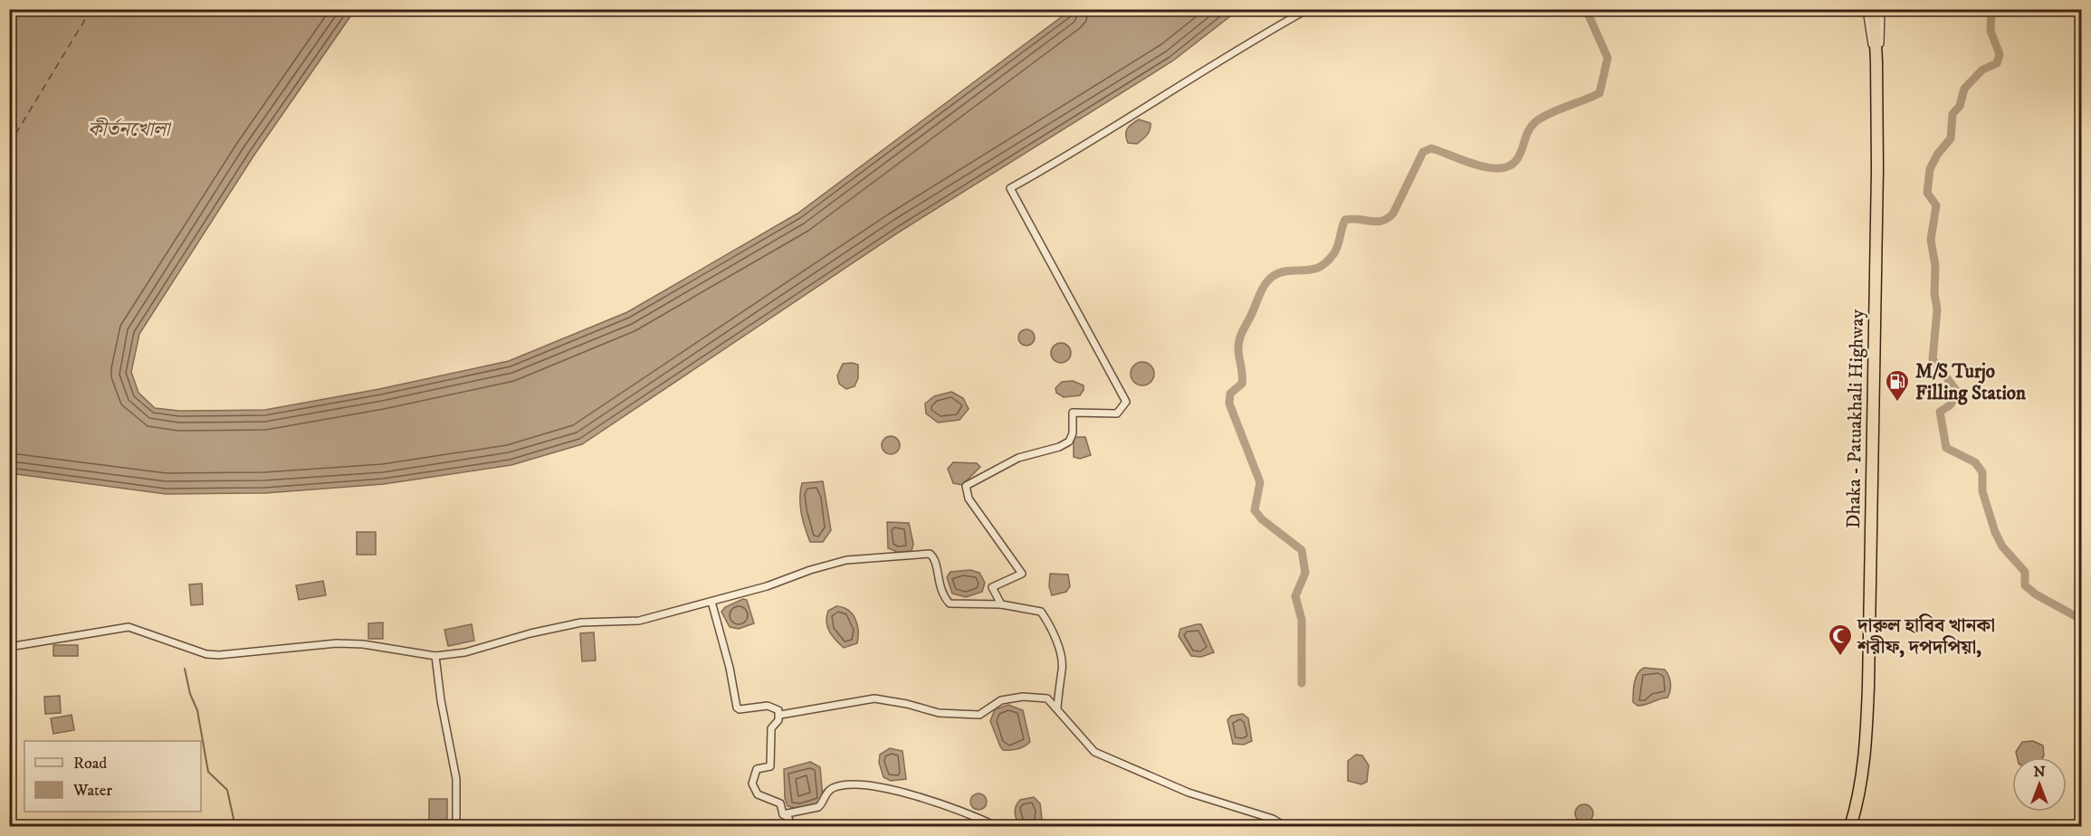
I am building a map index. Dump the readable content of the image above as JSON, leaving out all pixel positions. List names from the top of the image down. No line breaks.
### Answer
{"streets":{"highway":["Dhaka - Patuakhali Highway"]},"water":["কীর্তনখোলা"],"places":{"fuel station":["M/S Turjo Filling Station"],"mosque":["দারুল হাবিব খানকা শরীফ, দপদপিয়া,"]},"legend":["Road","Water"],"north":"top"}
